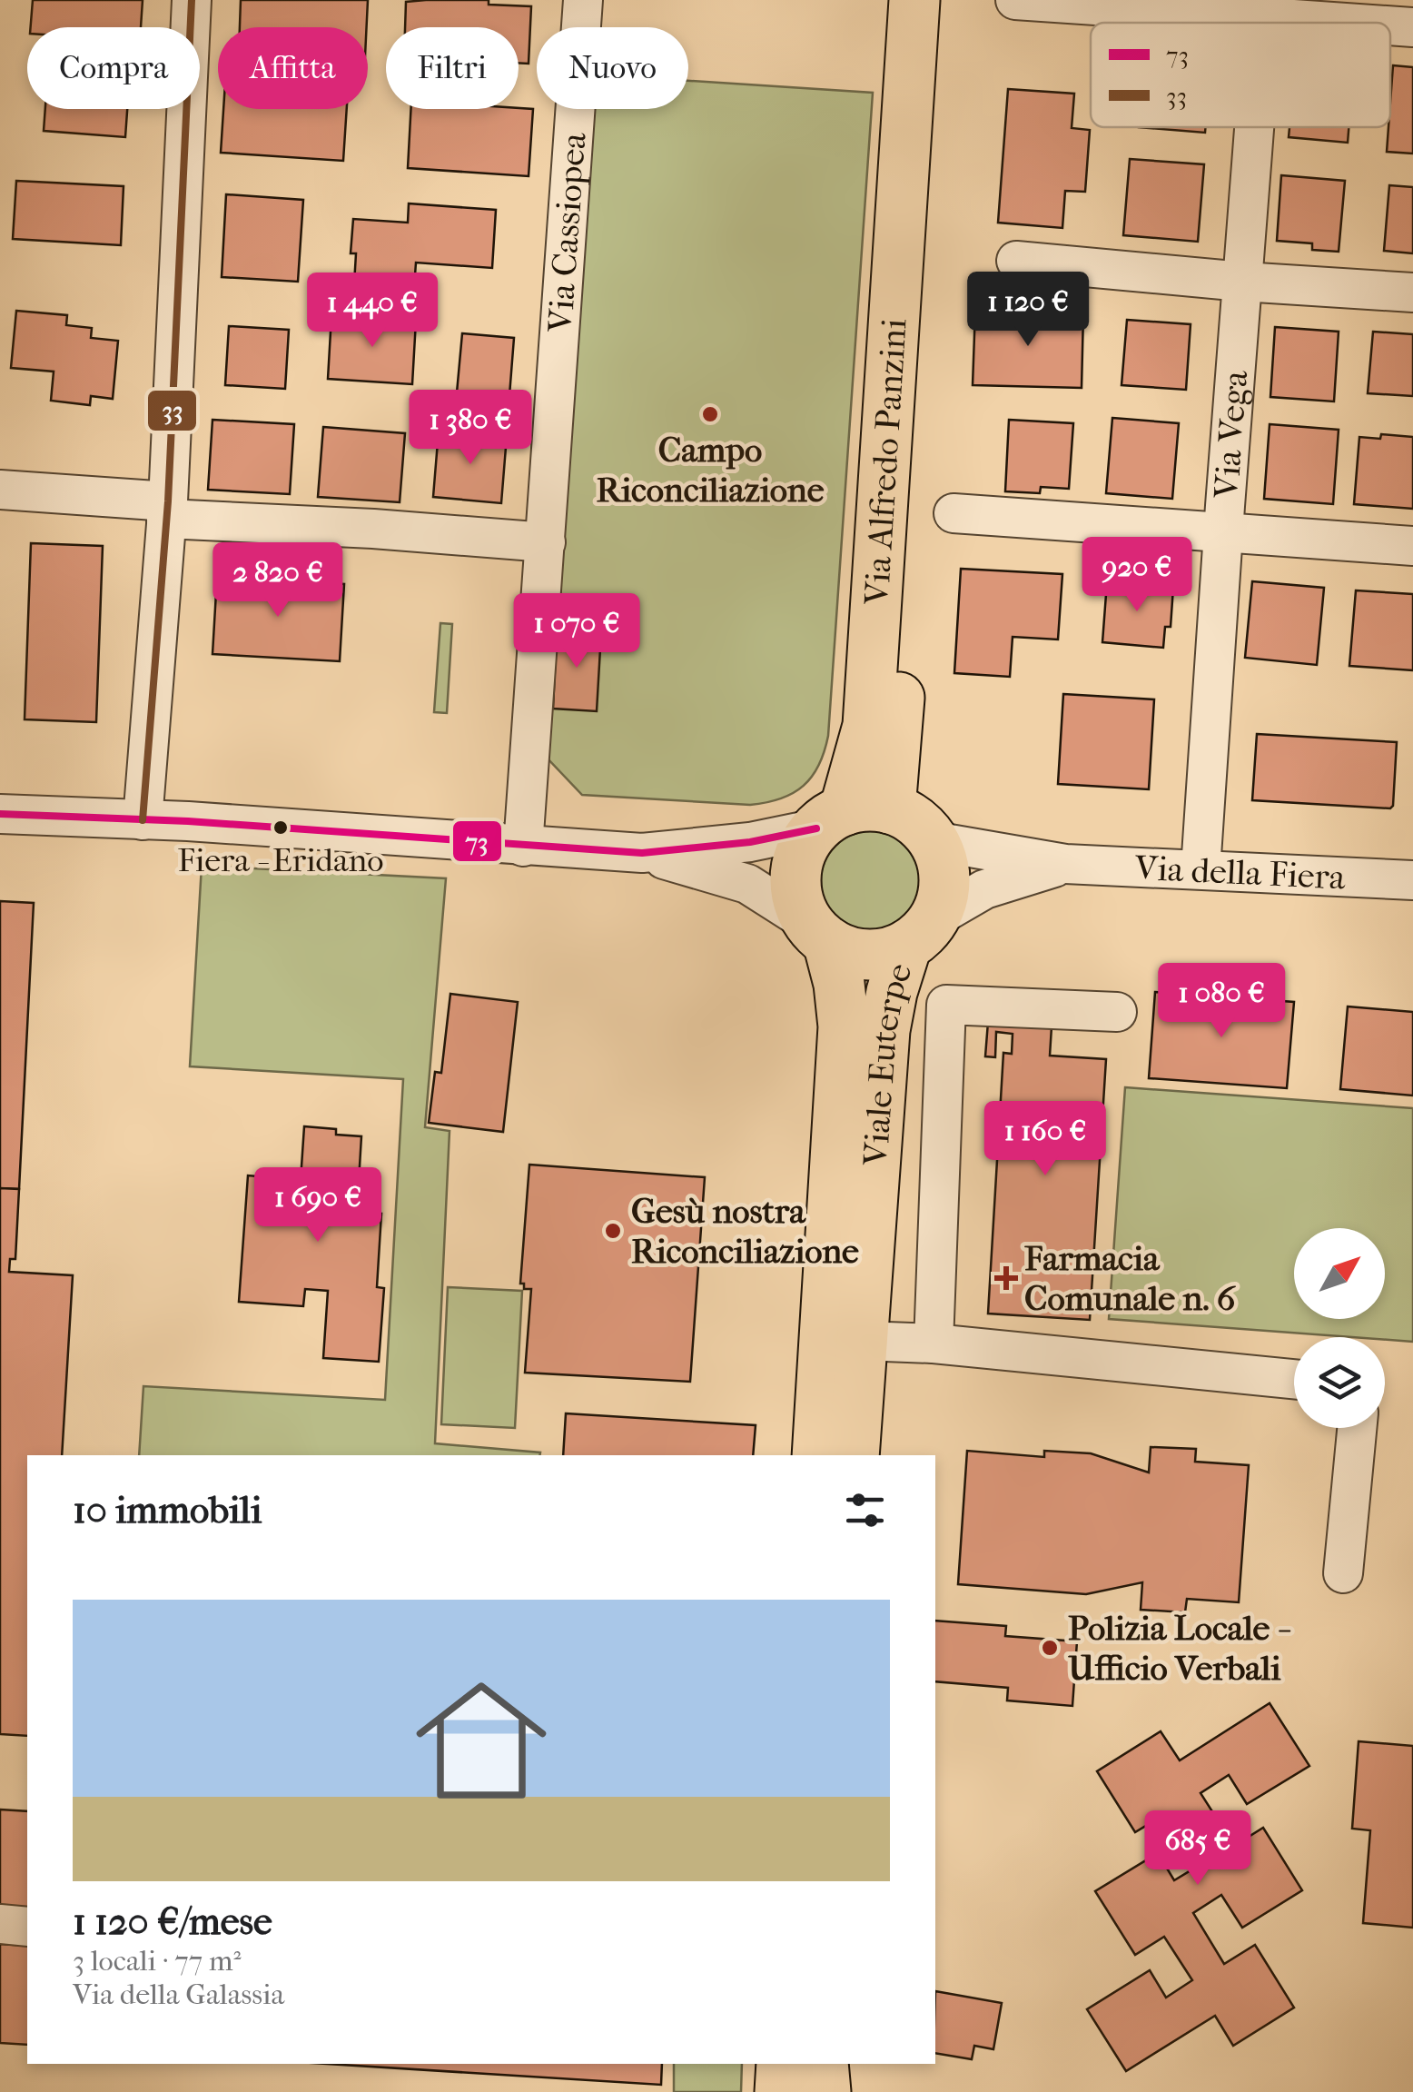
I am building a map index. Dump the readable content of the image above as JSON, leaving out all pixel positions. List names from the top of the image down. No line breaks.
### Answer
{"streets":{"main road":["Via Alfredo Panzini","Viale Euterpe"],"street":["Via Cassiopea","Via Vega","Via della Fiera"]},"crossings":[["Via Vega","Via della Fiera"],["Via Alfredo Panzini","Via della Fiera"],["Via Alfredo Panzini","Viale Euterpe"],["Via della Fiera","Viale Euterpe"]],"places":{"other":["Campo Riconciliazione","Fiera - Eridano","Gesù nostra Riconciliazione","Polizia Locale - Ufficio Verbali"],"health":["Farmacia Comunale n. 6"]},"lines":["transit line 33","transit line 73"],"legend":["73","33"],"north":"top right","page":{"chip":["Compra","Affitta","Filtri","Nuovo"],"price":["1 120 €","1 440 €","1 380 €","920 €","2 820 €","1 070 €","1 080 €","1 160 €","1 690 €","685 €"],"heading":"10 immobili","list":[{"name":"1 120 €/mese","note":"3 locali · 77 m² · Via della Galassia"}]}}
